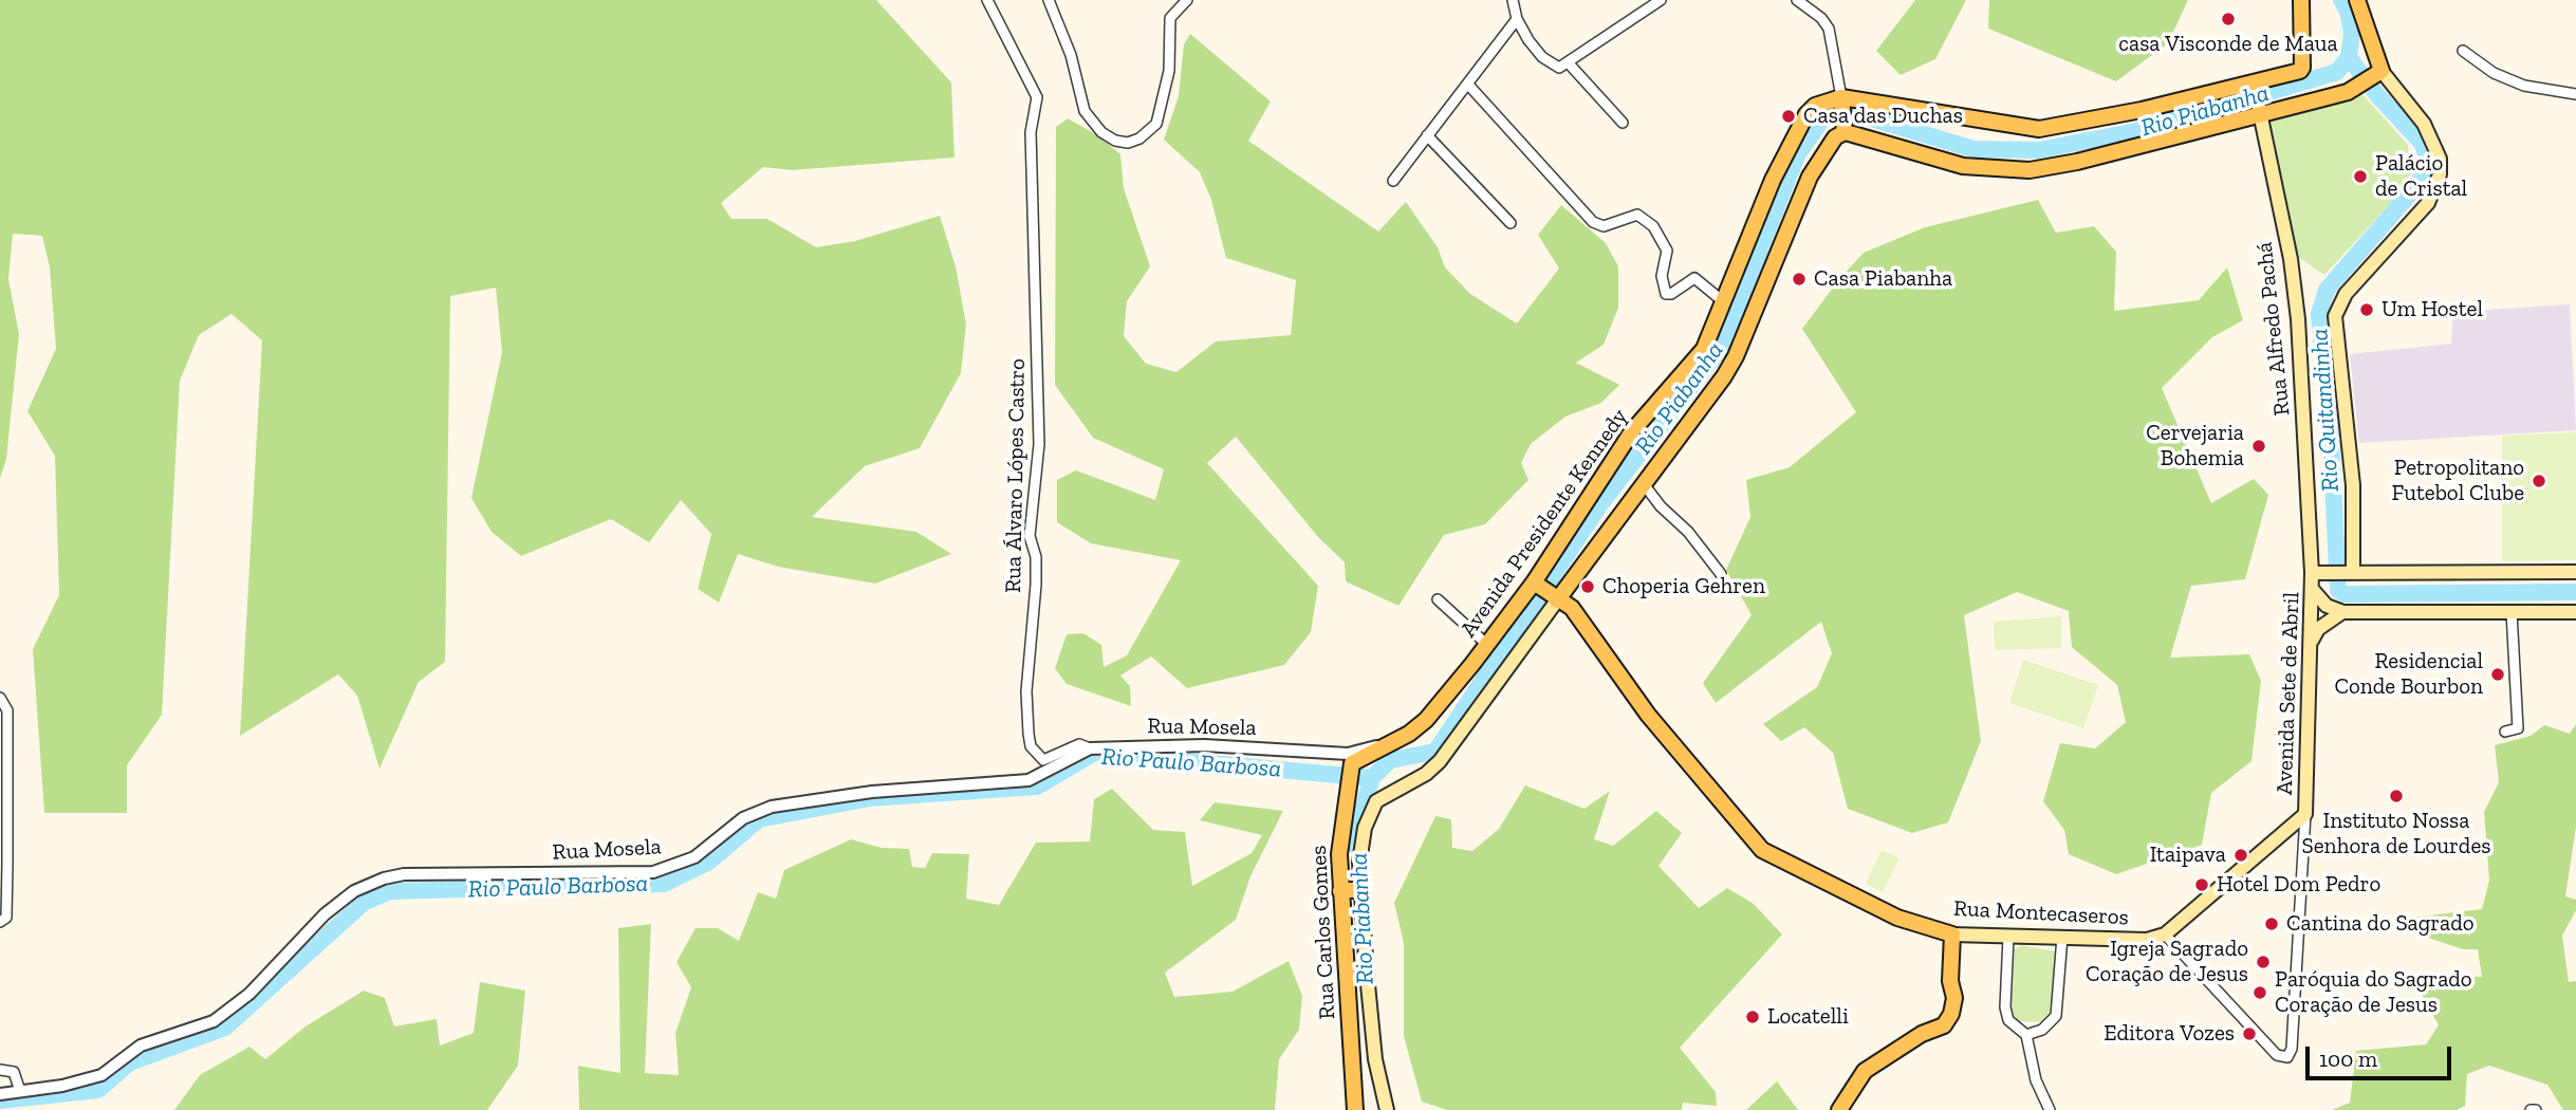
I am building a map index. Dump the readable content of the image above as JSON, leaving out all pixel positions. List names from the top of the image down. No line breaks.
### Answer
{"streets":{"main road":["Rua Alfredo Pachá","Avenida Presidente Kennedy","Avenida Sete de Abril","Rua Montecaseros","Rua Carlos Gomes"],"street":["Rua Álvaro Lópes Castro","Rua Mosela"]},"crossings":[["Rua Alfredo Pachá","Avenida Sete de Abril"],["Rua Álvaro Lópes Castro","Rua Mosela"],["Avenida Presidente Kennedy","Rua Mosela"],["Avenida Presidente Kennedy","Rua Montecaseros"],["Avenida Presidente Kennedy","Rua Carlos Gomes"],["Rua Mosela","Rua Carlos Gomes"]],"water":["Rio Piabanha","Rio Quitandinha","Rio Paulo Barbosa"],"places":["casa Visconde de Maua","Casa das Duchas","Palácio de Cristal","Casa Piabanha","Um Hostel","Cervejaria Bohemia","Petropolitano Futebol Clube","Choperia Gehren","Residencial Conde Bourbon","Instituto Nossa Senhora de Lourdes","Itaipava","Hotel Dom Pedro","Cantina do Sagrado","Igreja Sagrado Coração de Jesus","Paróquia do Sagrado Coração de Jesus","Locatelli","Editora Vozes"],"scale_bar":"100 m"}
